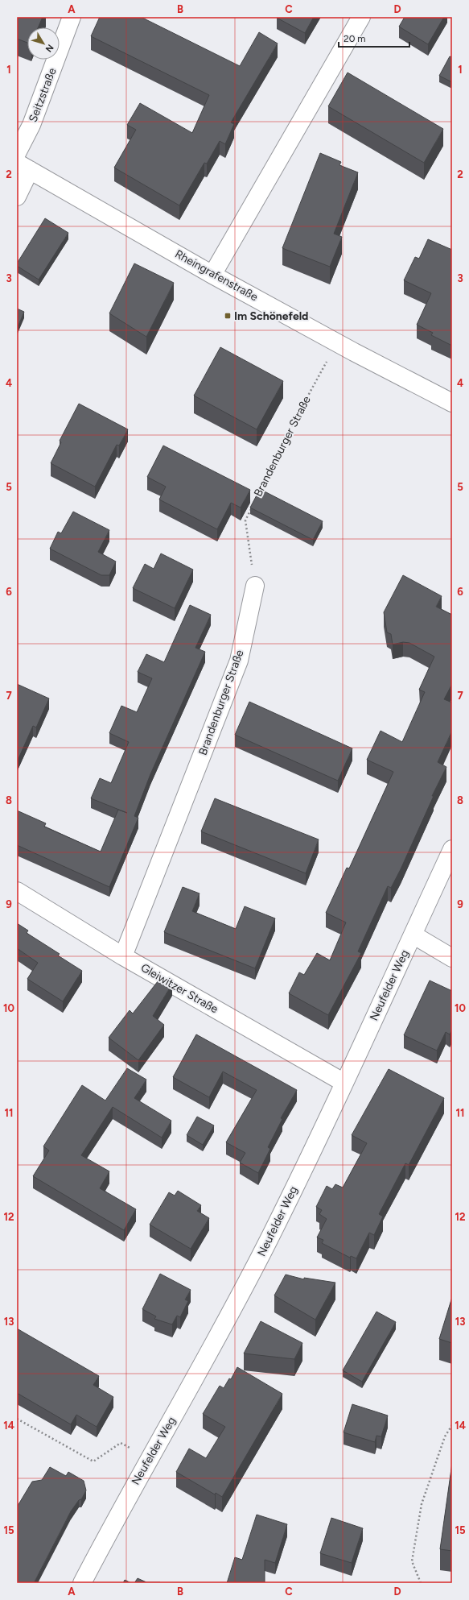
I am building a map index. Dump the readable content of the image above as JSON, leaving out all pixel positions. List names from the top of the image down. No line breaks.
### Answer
{"streets":{"street":["Seitzstraße","Rheingrafenstraße","Brandenburger Straße","Neufelder Weg","Gleiwitzer Straße"]},"crossings":[["Rheingrafenstraße","Brandenburger Straße"],["Brandenburger Straße","Gleiwitzer Straße"],["Neufelder Weg","Gleiwitzer Straße"]],"places":{"transit":["Im Schönefeld"]},"scale_bar":"20 m","north":"bottom right","grid":{"columns":["A","B","C","D"],"rows":["1","2","3","4","5","6","7","8","9","10","11","12","13","14","15"]}}
